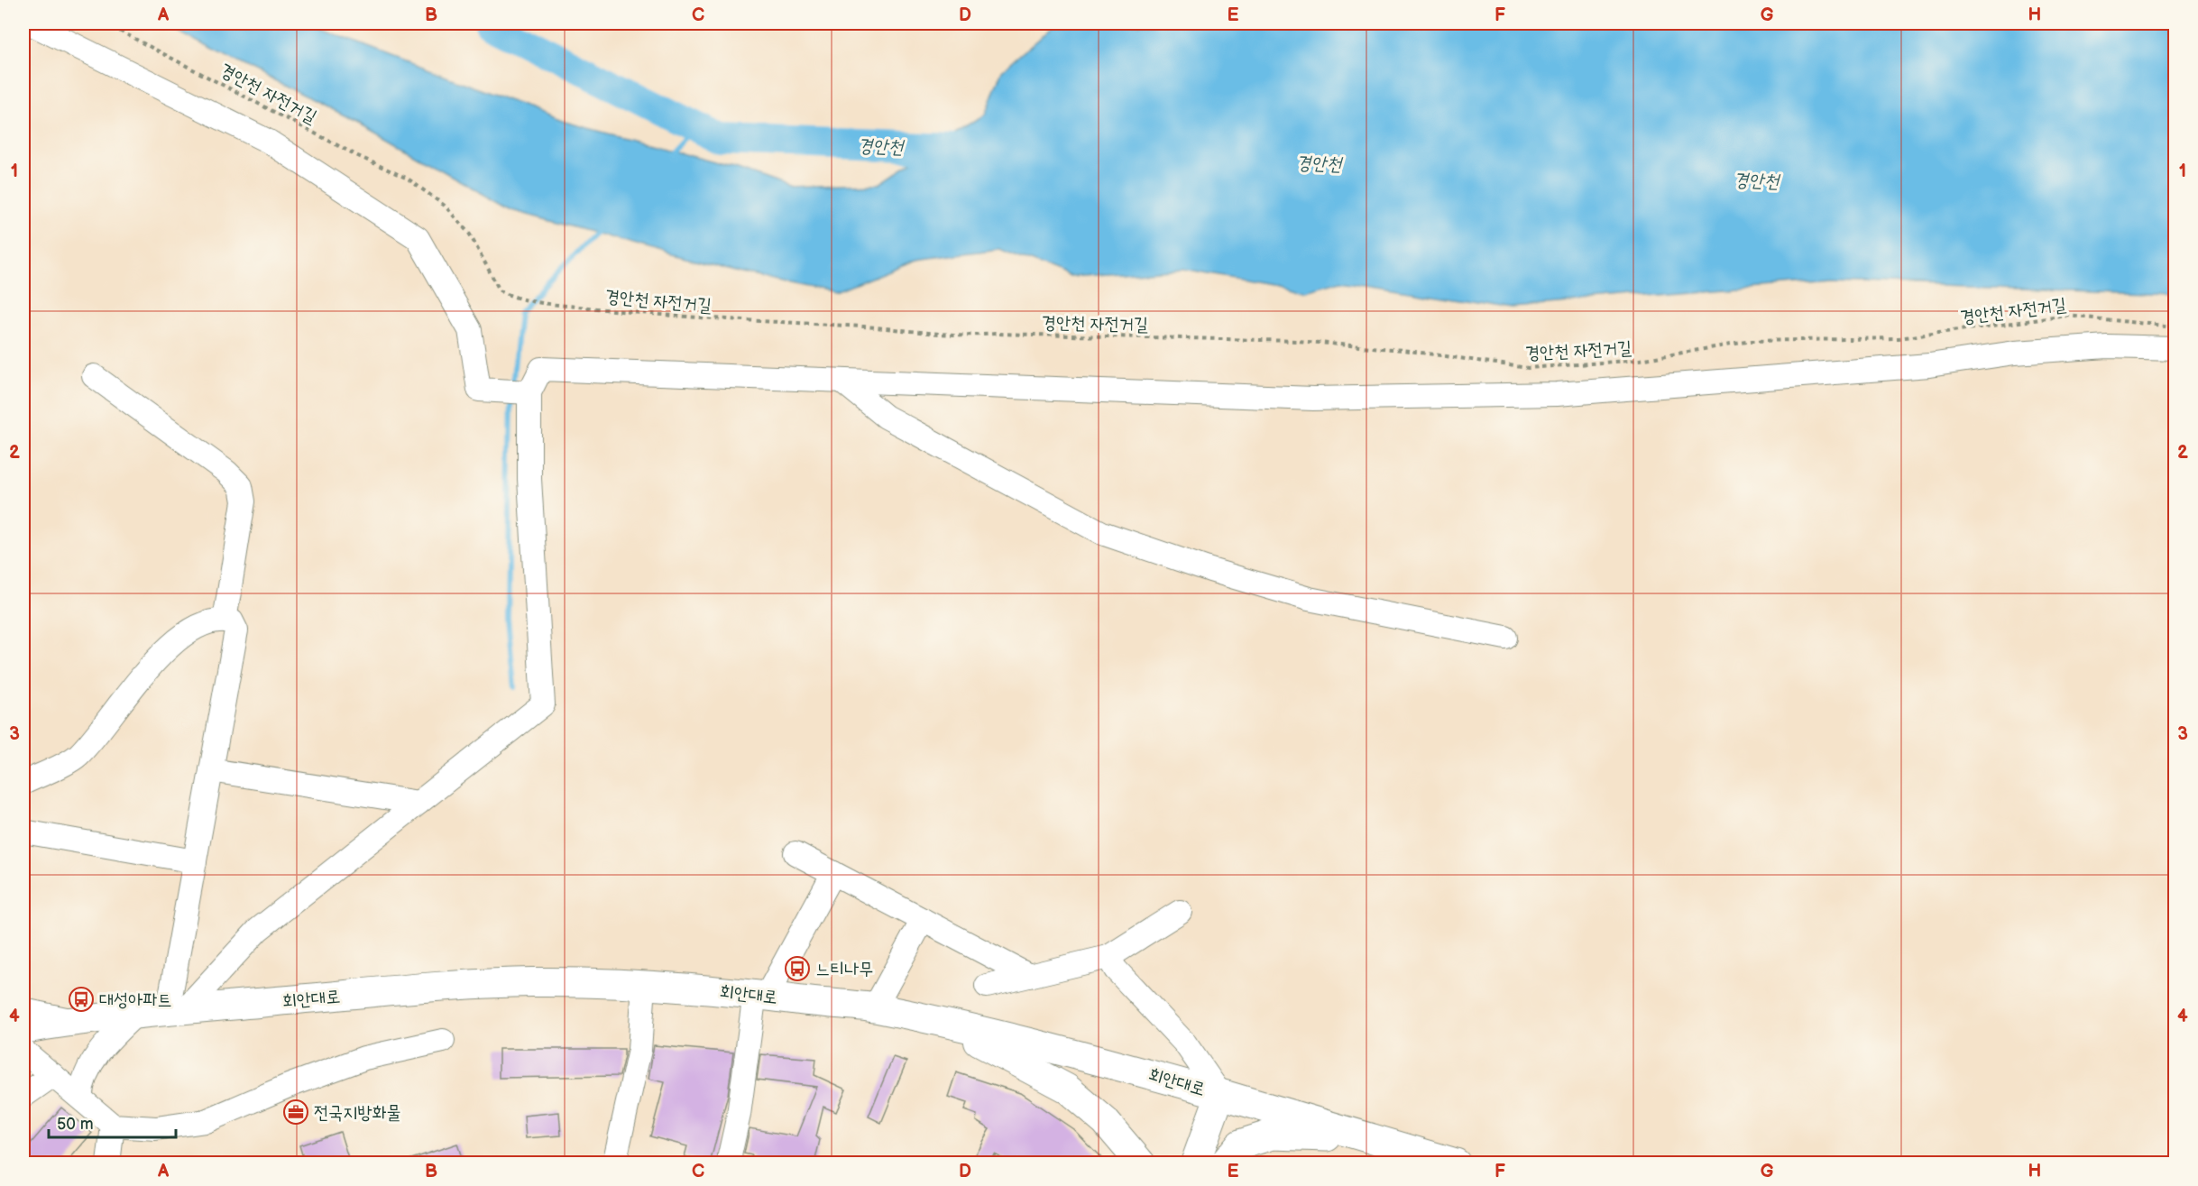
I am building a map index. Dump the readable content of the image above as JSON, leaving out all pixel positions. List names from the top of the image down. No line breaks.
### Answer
{"streets":{"highway":["회안대로"],"path":["경안천 자전거길"]},"water":["경안천"],"places":{"bus stop":["느티나무","대성아파트"],"office":["전국지방화물"]},"scale_bar":"50 m","grid":{"columns":["A","B","C","D","E","F","G","H"],"rows":["1","2","3","4"]}}
